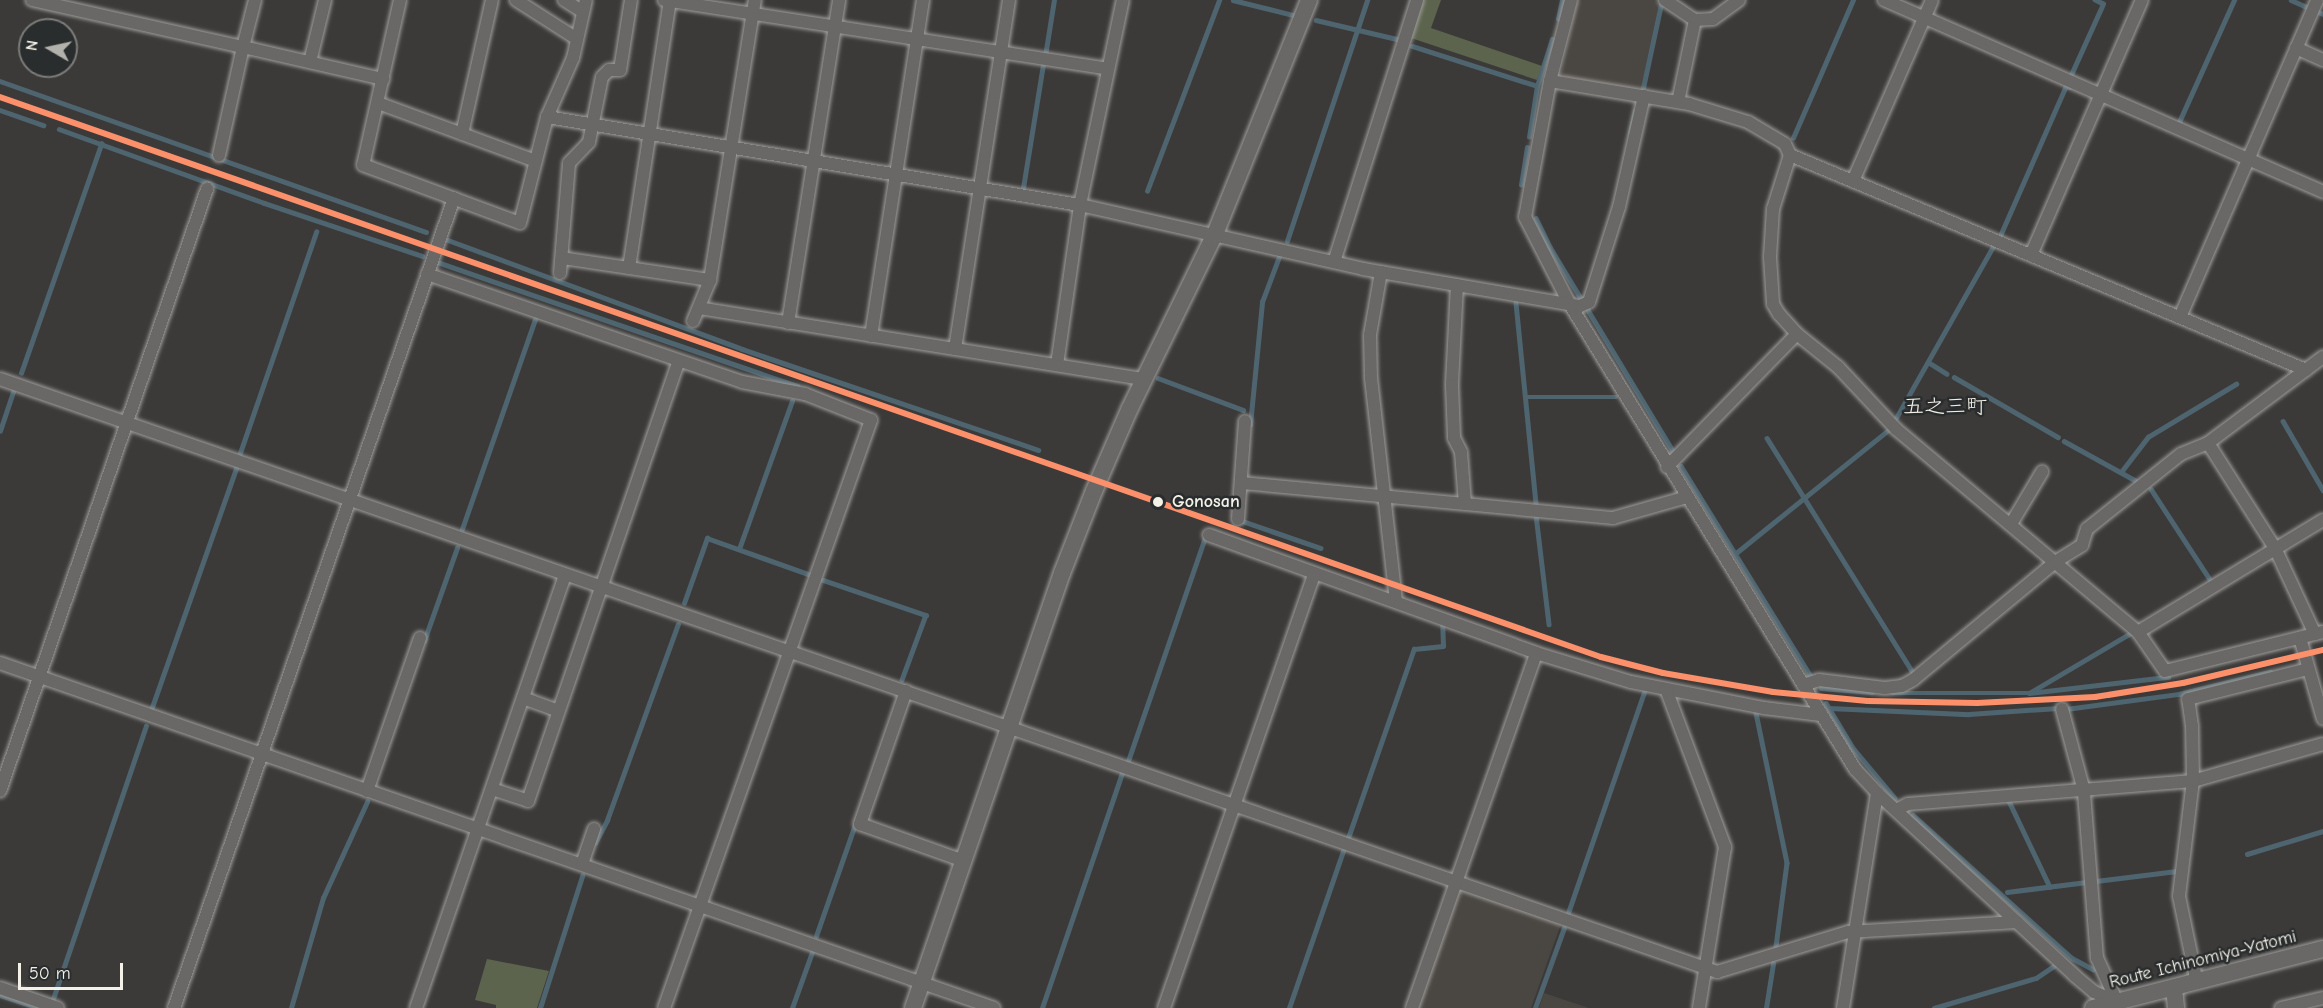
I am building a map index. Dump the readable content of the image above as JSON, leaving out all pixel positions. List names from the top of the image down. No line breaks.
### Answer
{"streets":{"street":["Route Ichinomiya-Yatomi"]},"districts":["五之三町"],"places":["Gonosan"],"scale_bar":"50 m","north":"left"}
